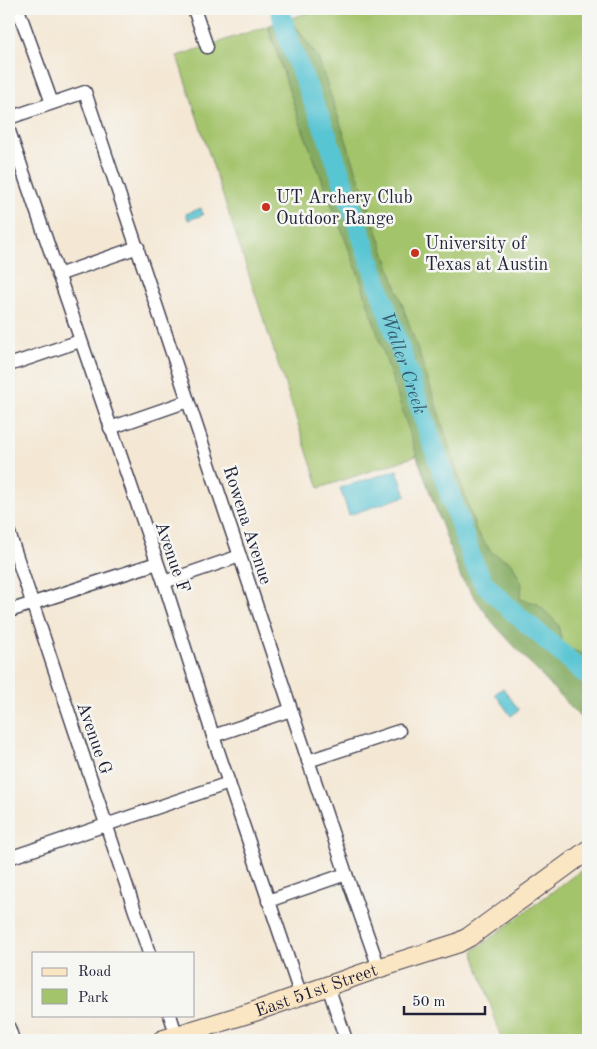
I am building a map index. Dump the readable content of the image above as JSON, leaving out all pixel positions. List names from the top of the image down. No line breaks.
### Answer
{"streets":{"main road":["East 51st Street"],"street":["Rowena Avenue","Avenue F","Avenue G"]},"crossings":[["Rowena Avenue","East 51st Street"],["Avenue F","East 51st Street"]],"water":["Waller Creek"],"places":["UT Archery Club Outdoor Range","University of Texas at Austin"],"legend":["Road","Park"],"scale_bar":"50 m"}
